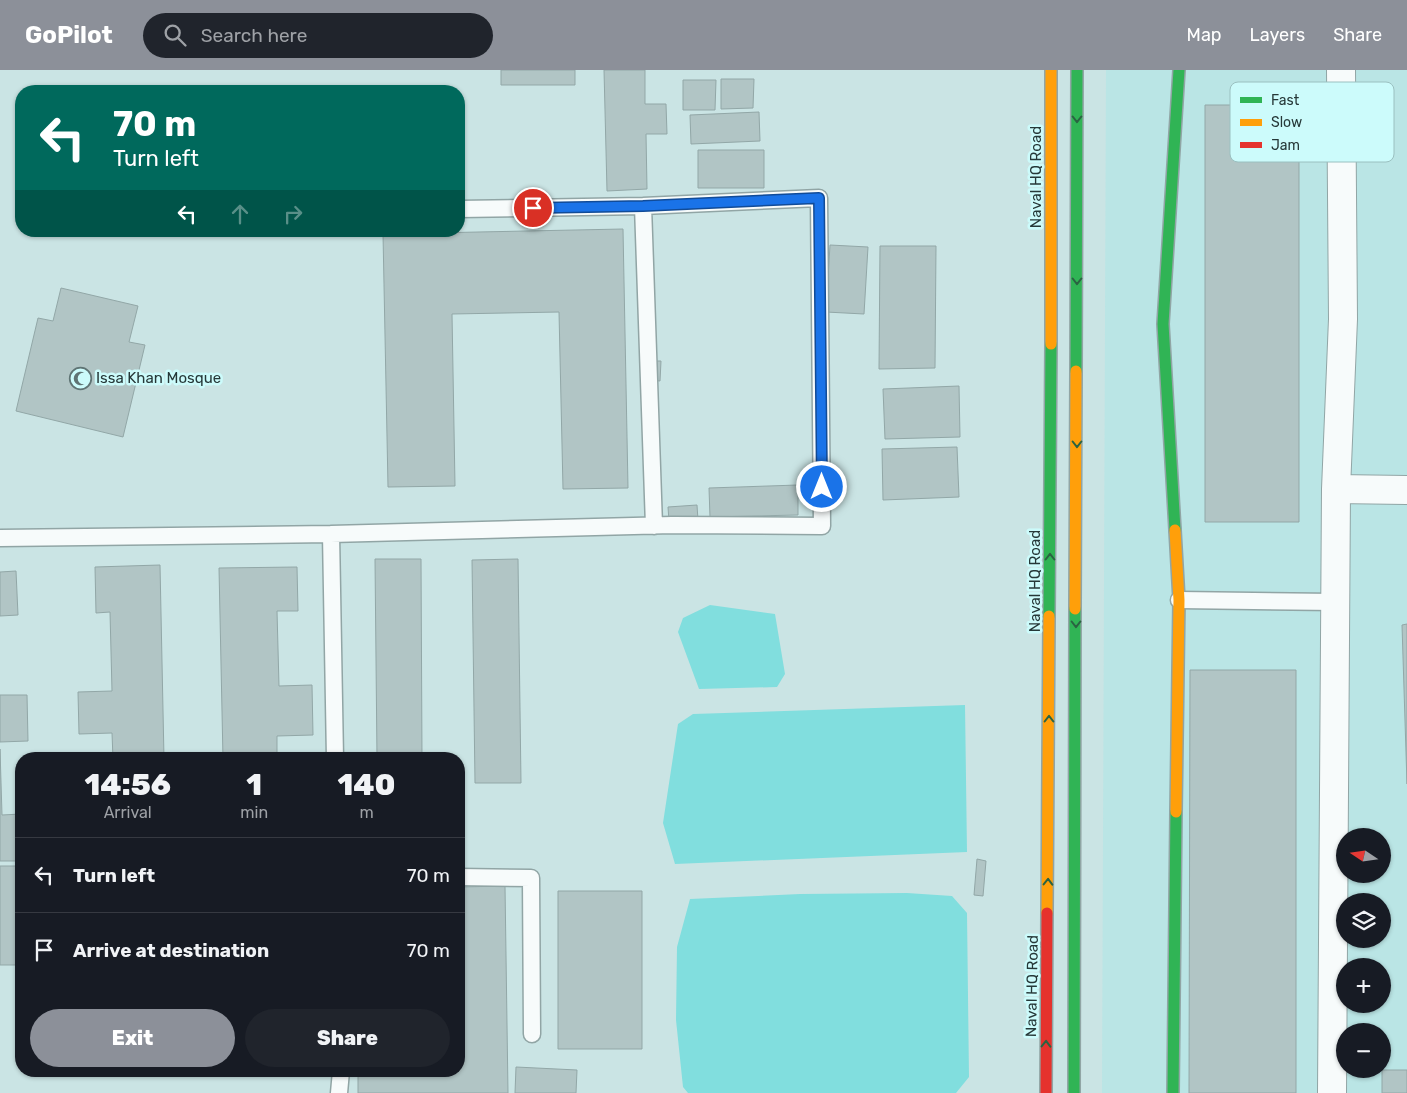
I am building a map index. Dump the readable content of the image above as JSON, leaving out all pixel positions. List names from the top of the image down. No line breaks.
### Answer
{"streets":{"main road":["Naval HQ Road"]},"places":{"mosque":["Issa Khan Mosque"]},"legend":["Fast","Slow","Jam"],"north":"left","page":{"header":"GoPilot","search":"Search here","nav":["Map","Layers","Share"],"turn":["70 m","Turn left"],"eta":["14:56","Arrival","1","min","140","m"],"map_buttons":["+","−"],"list":[{"name":"Turn left","value":"70 m"},{"name":"Arrive at destination","value":"70 m"}],"buttons":["Exit","Share"]}}
